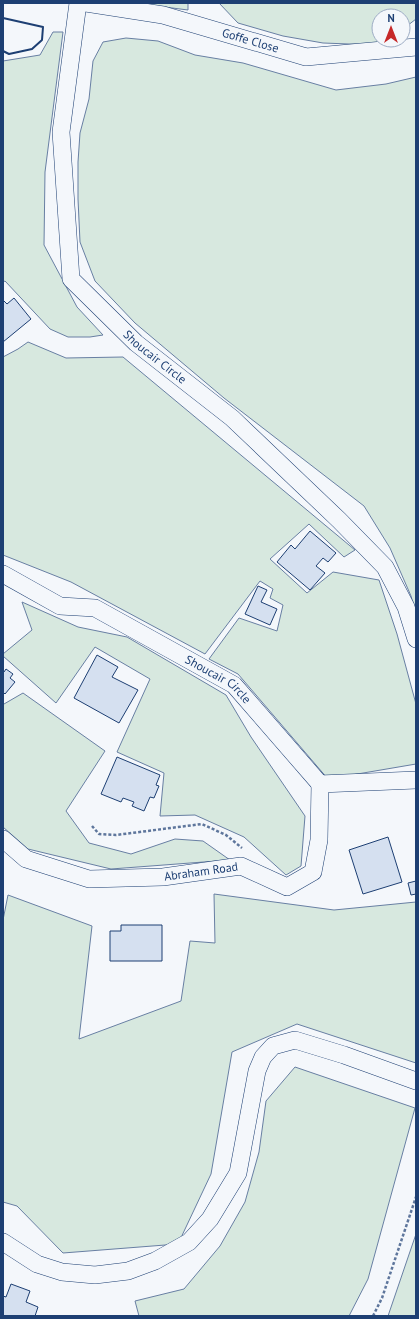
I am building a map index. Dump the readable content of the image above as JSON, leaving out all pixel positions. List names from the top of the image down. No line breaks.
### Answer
{"streets":{"street":["Goffe Close","Shoucair Circle","Abraham Road"]},"crossings":[["Shoucair Circle","Abraham Road"]],"north":"top"}
